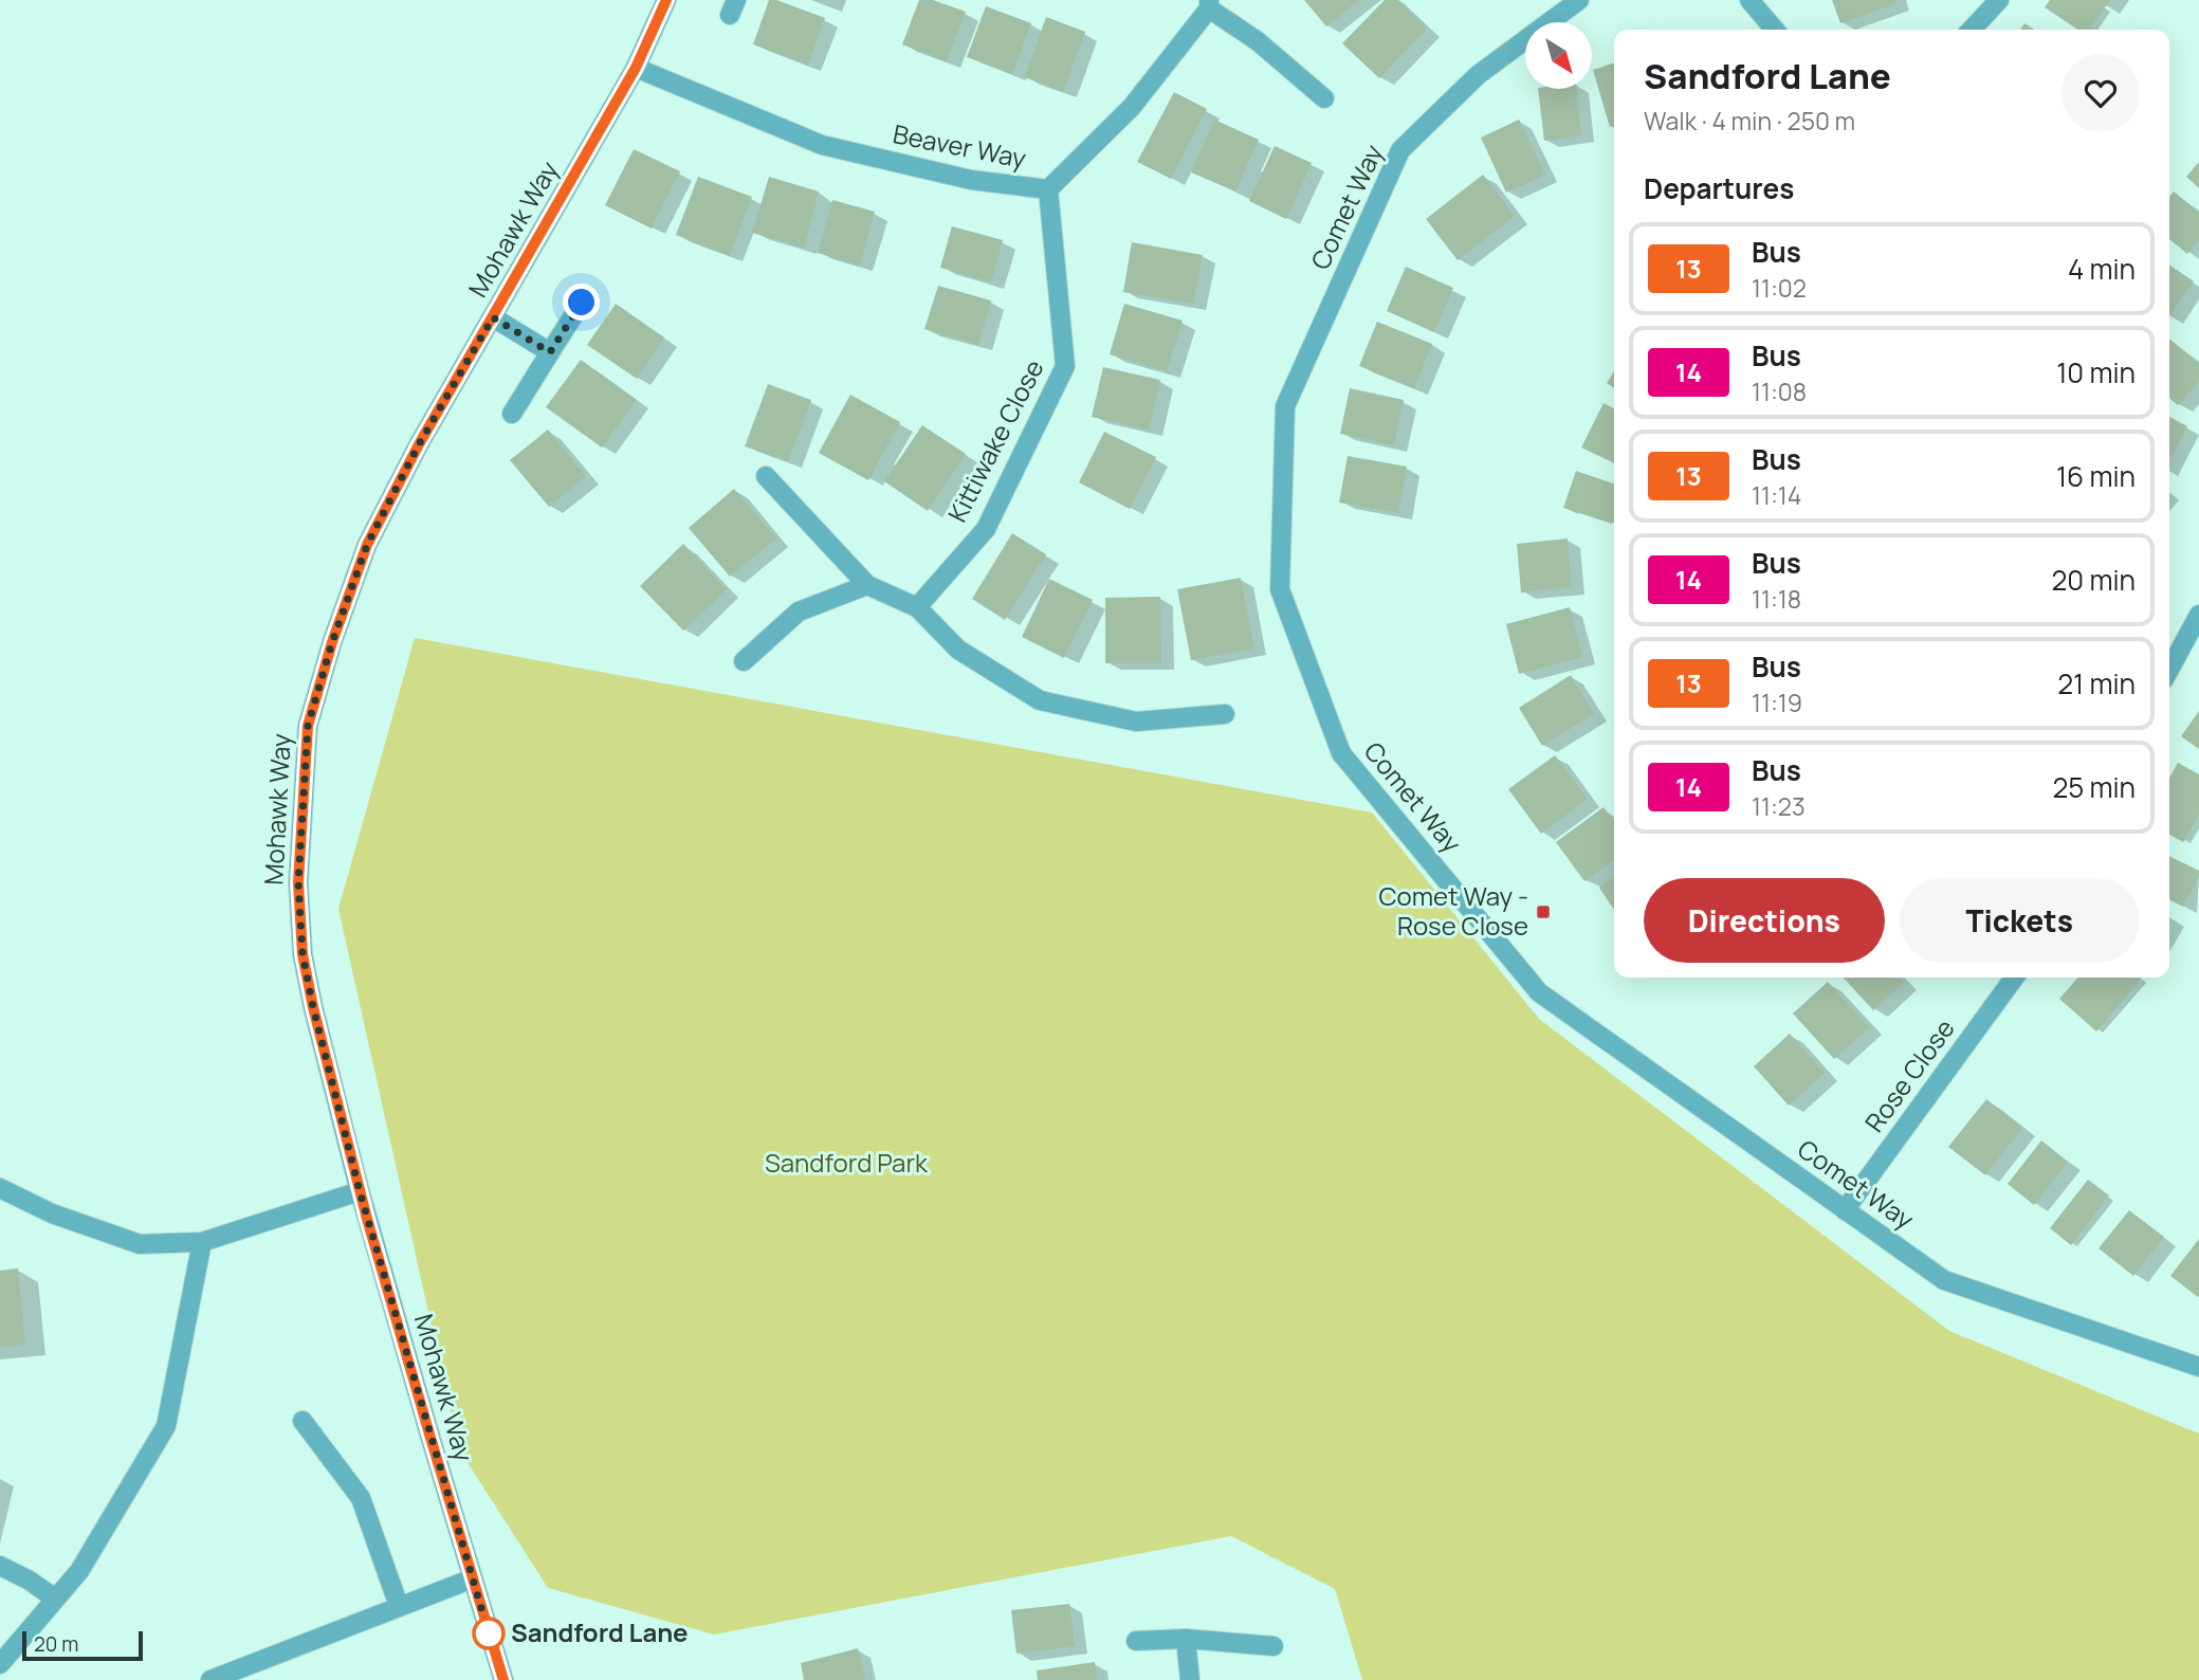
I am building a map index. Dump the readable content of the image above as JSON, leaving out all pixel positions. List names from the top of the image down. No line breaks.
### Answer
{"streets":{"street":["Beaver Way","Comet Way","Mohawk Way","Kittiwake Close","Rose Close"]},"crossings":[["Beaver Way","Mohawk Way"],["Beaver Way","Kittiwake Close"],["Comet Way","Rose Close"]],"parks":["Sandford Park"],"places":{"transit":["Comet Way - Rose Close"],"other":["Sandford Lane"]},"lines":["bus line 13"],"scale_bar":"20 m","north":"bottom right","page":{"heading":[["Sandford Lane","Walk · 4 min · 250 m"],"Departures"],"list":[{"mark":"13","name":"Bus","note":"11:02","value":"4 min"},{"mark":"14","name":"Bus","note":"11:08","value":"10 min"},{"mark":"13","name":"Bus","note":"11:14","value":"16 min"},{"mark":"14","name":"Bus","note":"11:18","value":"20 min"},{"mark":"13","name":"Bus","note":"11:19","value":"21 min"},{"mark":"14","name":"Bus","note":"11:23","value":"25 min"}],"buttons":["Directions","Tickets"],"scale":"20 m"}}
